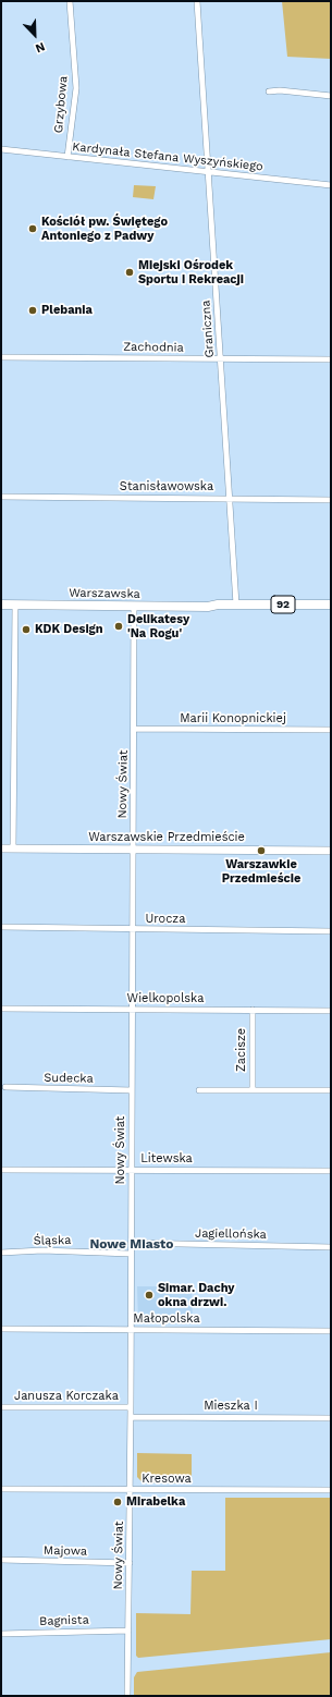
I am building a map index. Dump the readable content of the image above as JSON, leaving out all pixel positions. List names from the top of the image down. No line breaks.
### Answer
{"streets":{"main road":["Warszawska","92"],"street":["Grzybowa","Kardynała Stefana Wyszyńskiego","Graniczna","Zachodnia","Stanisławowska","Marii Konopnickiej","Nowy Świat","Warszawskie Przedmieście","Urocza","Wielkopolska","Zacisze","Sudecka","Litewska","Jagiellońska","Śląska","Małopolska","Janusza Korczaka","Mieszka I","Kresowa","Majowa","Bagnista"]},"crossings":[["Grzybowa","Kardynała Stefana Wyszyńskiego"],["Kardynała Stefana Wyszyńskiego","Graniczna"],["Graniczna","Zachodnia"],["Graniczna","Stanisławowska"],["Graniczna","Warszawska"],["Warszawska","Nowy Świat"],["Marii Konopnickiej","Nowy Świat"],["Nowy Świat","Warszawskie Przedmieście"],["Nowy Świat","Urocza"],["Nowy Świat","Wielkopolska"],["Nowy Świat","Sudecka"],["Nowy Świat","Litewska"],["Nowy Świat","Jagiellońska"],["Nowy Świat","Śląska"],["Nowy Świat","Małopolska"],["Nowy Świat","Janusza Korczaka"],["Nowy Świat","Mieszka I"],["Nowy Świat","Kresowa"],["Nowy Świat","Majowa"],["Nowy Świat","Bagnista"],["Wielkopolska","Zacisze"]],"districts":["Nowe Miasto"],"places":["Kościół pw. Świętego Antoniego z Padwy","Miejski Ośrodek Sportu i Rekreacji","Plebania","Delikatesy 'Na Rogu'","KDK Design","Warszawkie Przedmieście","Simar. Dachy okna drzwi.","Mirabelka"],"north":"bottom right"}
